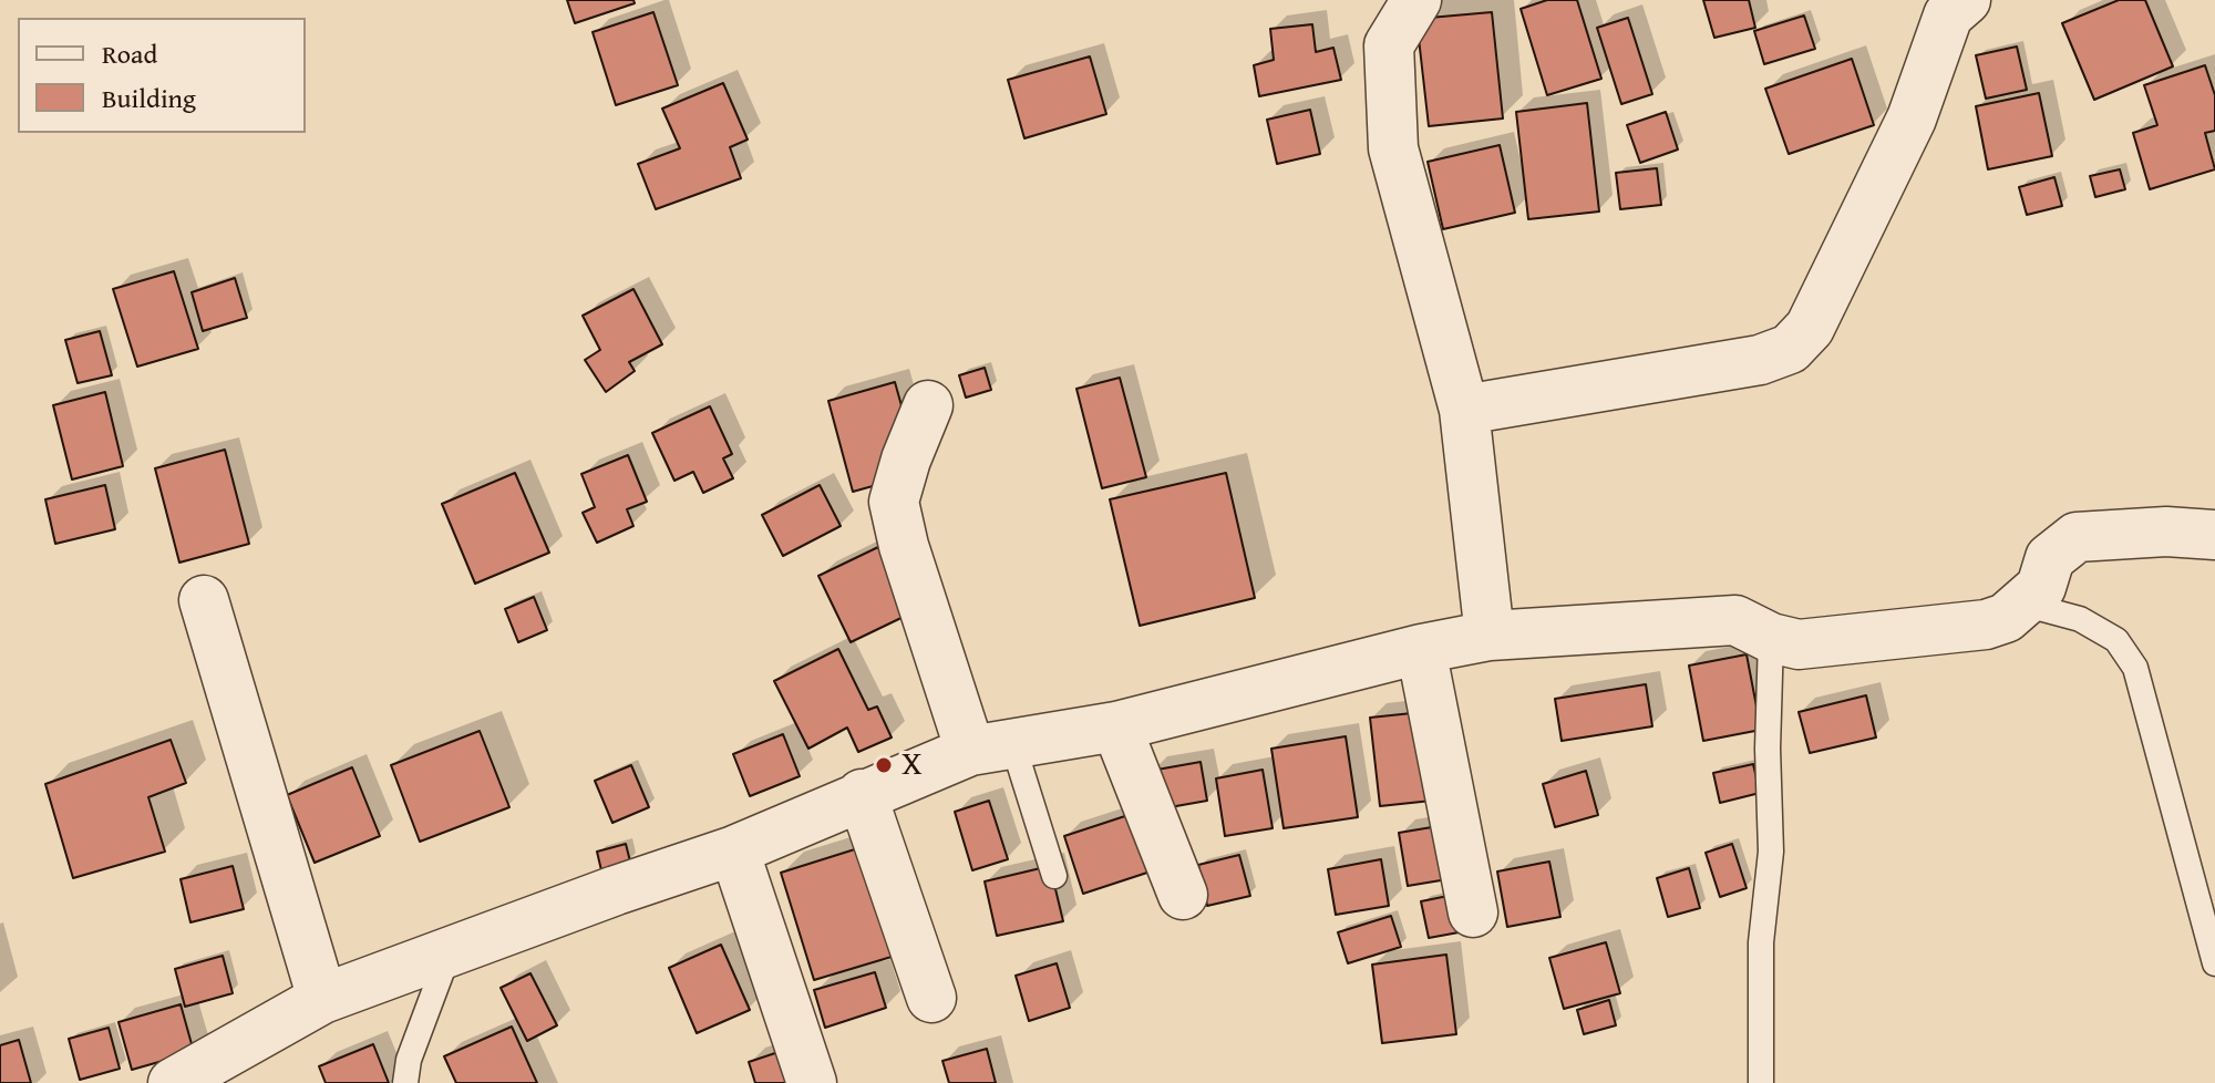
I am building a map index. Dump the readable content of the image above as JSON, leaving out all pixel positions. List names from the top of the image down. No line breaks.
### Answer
{"places":["X"],"legend":["Road","Building"]}
